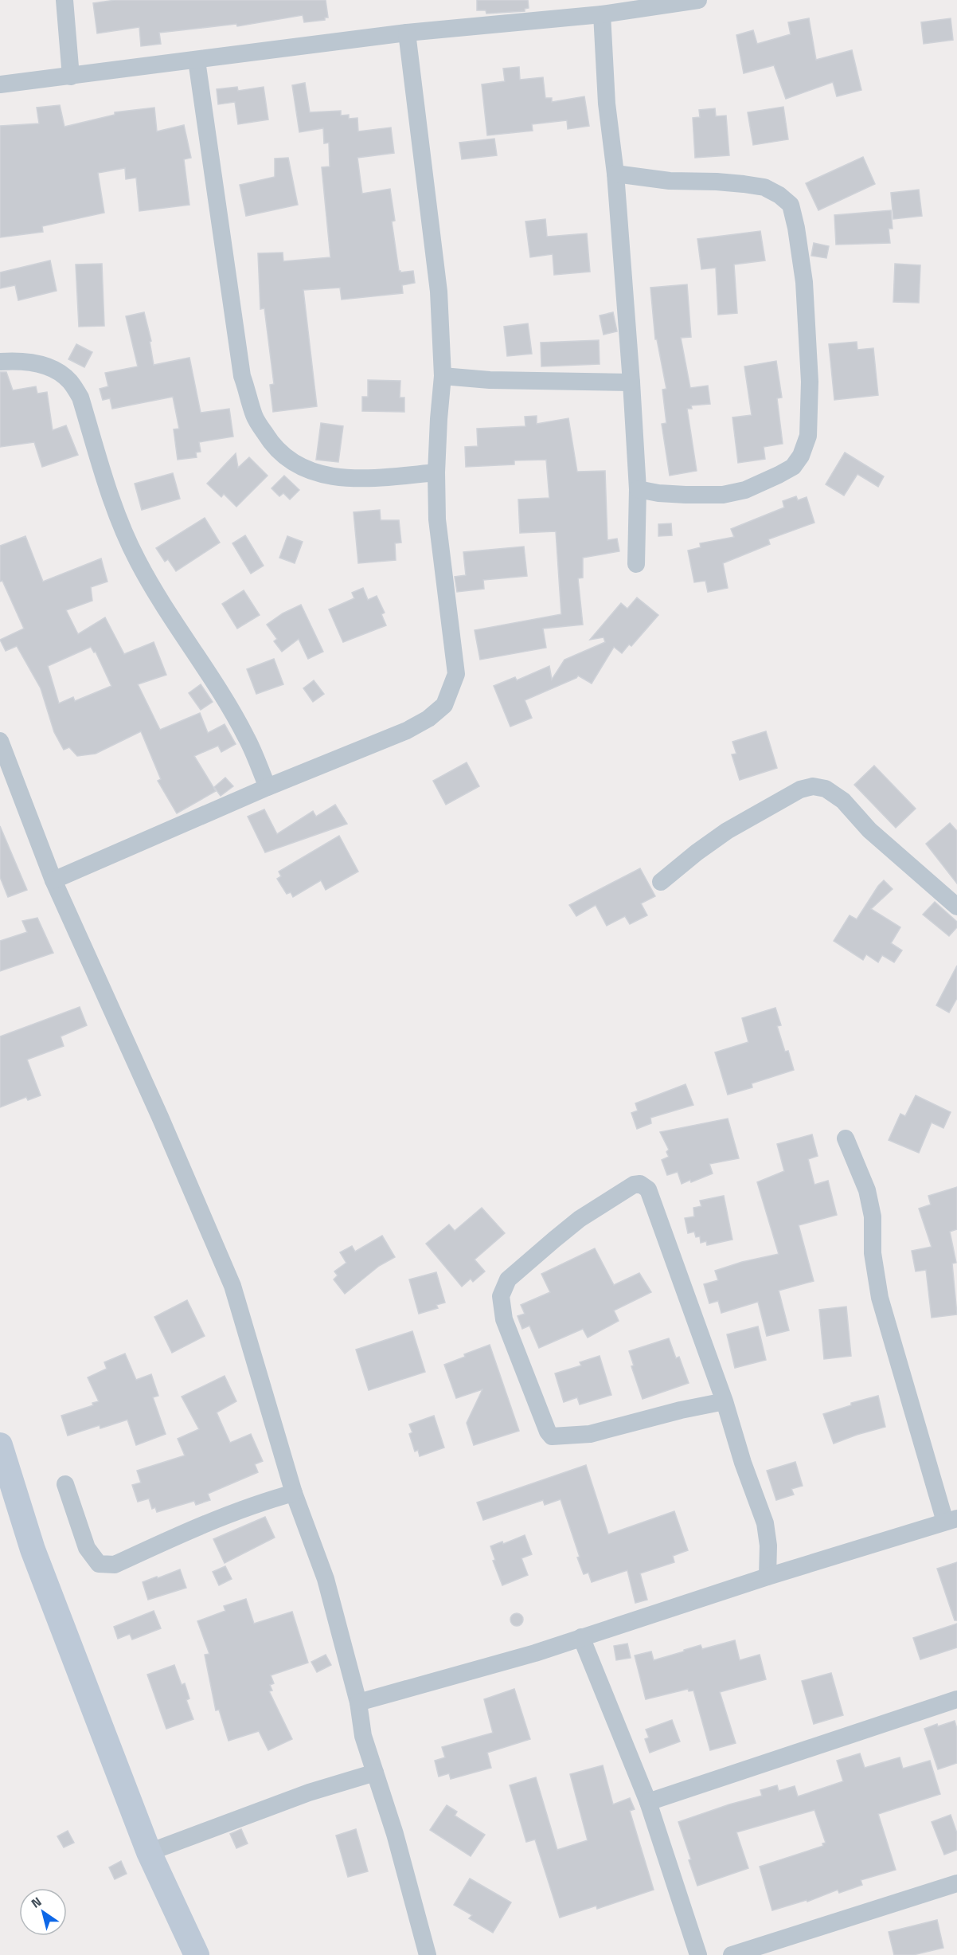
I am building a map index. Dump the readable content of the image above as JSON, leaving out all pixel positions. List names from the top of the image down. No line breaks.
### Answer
{"north":"top left"}
